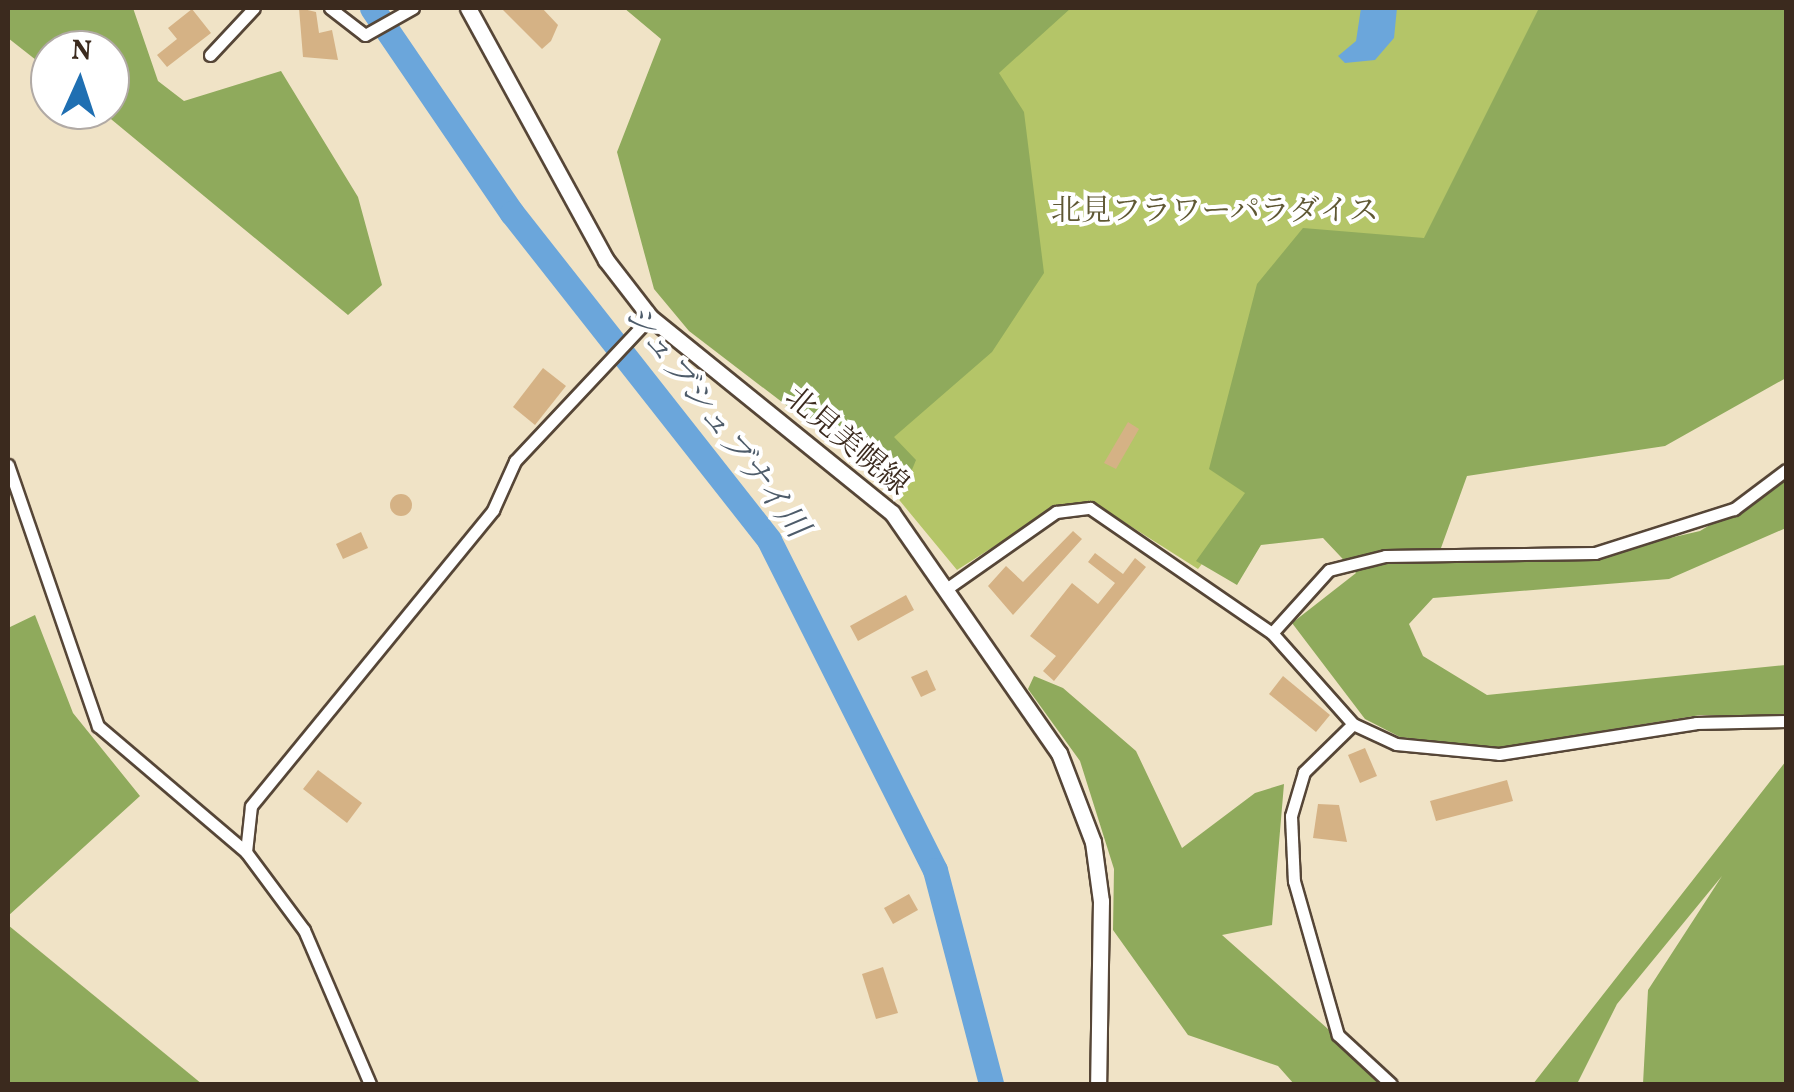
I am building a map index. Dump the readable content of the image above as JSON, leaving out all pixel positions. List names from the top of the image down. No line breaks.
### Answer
{"streets":{"main road":["北見美幌線"]},"water":["シュブシュブナイ川"],"parks":["北見フラワーパラダイス"],"north":"top"}
